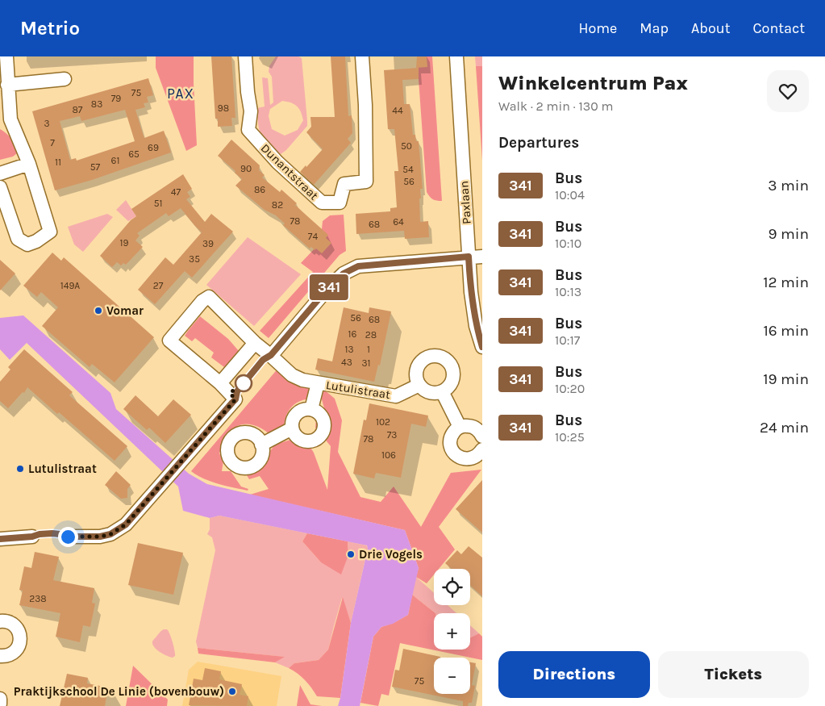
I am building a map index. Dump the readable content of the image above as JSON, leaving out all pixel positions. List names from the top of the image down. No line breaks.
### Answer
{"streets":{"street":["Dunantstraat","Paxlaan","Lutulistraat"]},"districts":["PAX"],"places":["Vomar","Lutulistraat","Drie Vogels","Praktijkschool De Linie (bovenbouw)"],"lines":["bus line 341"],"house_numbers":["75","79","83","98","87","44","3","7","50","69","65","61","11","57","90","54","56","86","47","51","82","78","64","68","74","19","39","35","149A","27","56","68","16","28","13","1","43","31","102","73","78","106","238","75"],"page":{"header":"Metrio","nav":["Home","Map","About","Contact"],"on_map":"341","heading":[["Winkelcentrum Pax","Walk · 2 min · 130 m"],"Departures"],"list":[{"mark":"341","name":"Bus","note":"10:04","value":"3 min"},{"mark":"341","name":"Bus","note":"10:10","value":"9 min"},{"mark":"341","name":"Bus","note":"10:13","value":"12 min"},{"mark":"341","name":"Bus","note":"10:17","value":"16 min"},{"mark":"341","name":"Bus","note":"10:20","value":"19 min"},{"mark":"341","name":"Bus","note":"10:25","value":"24 min"}],"map_buttons":["+","−"],"buttons":["Directions","Tickets"]}}
